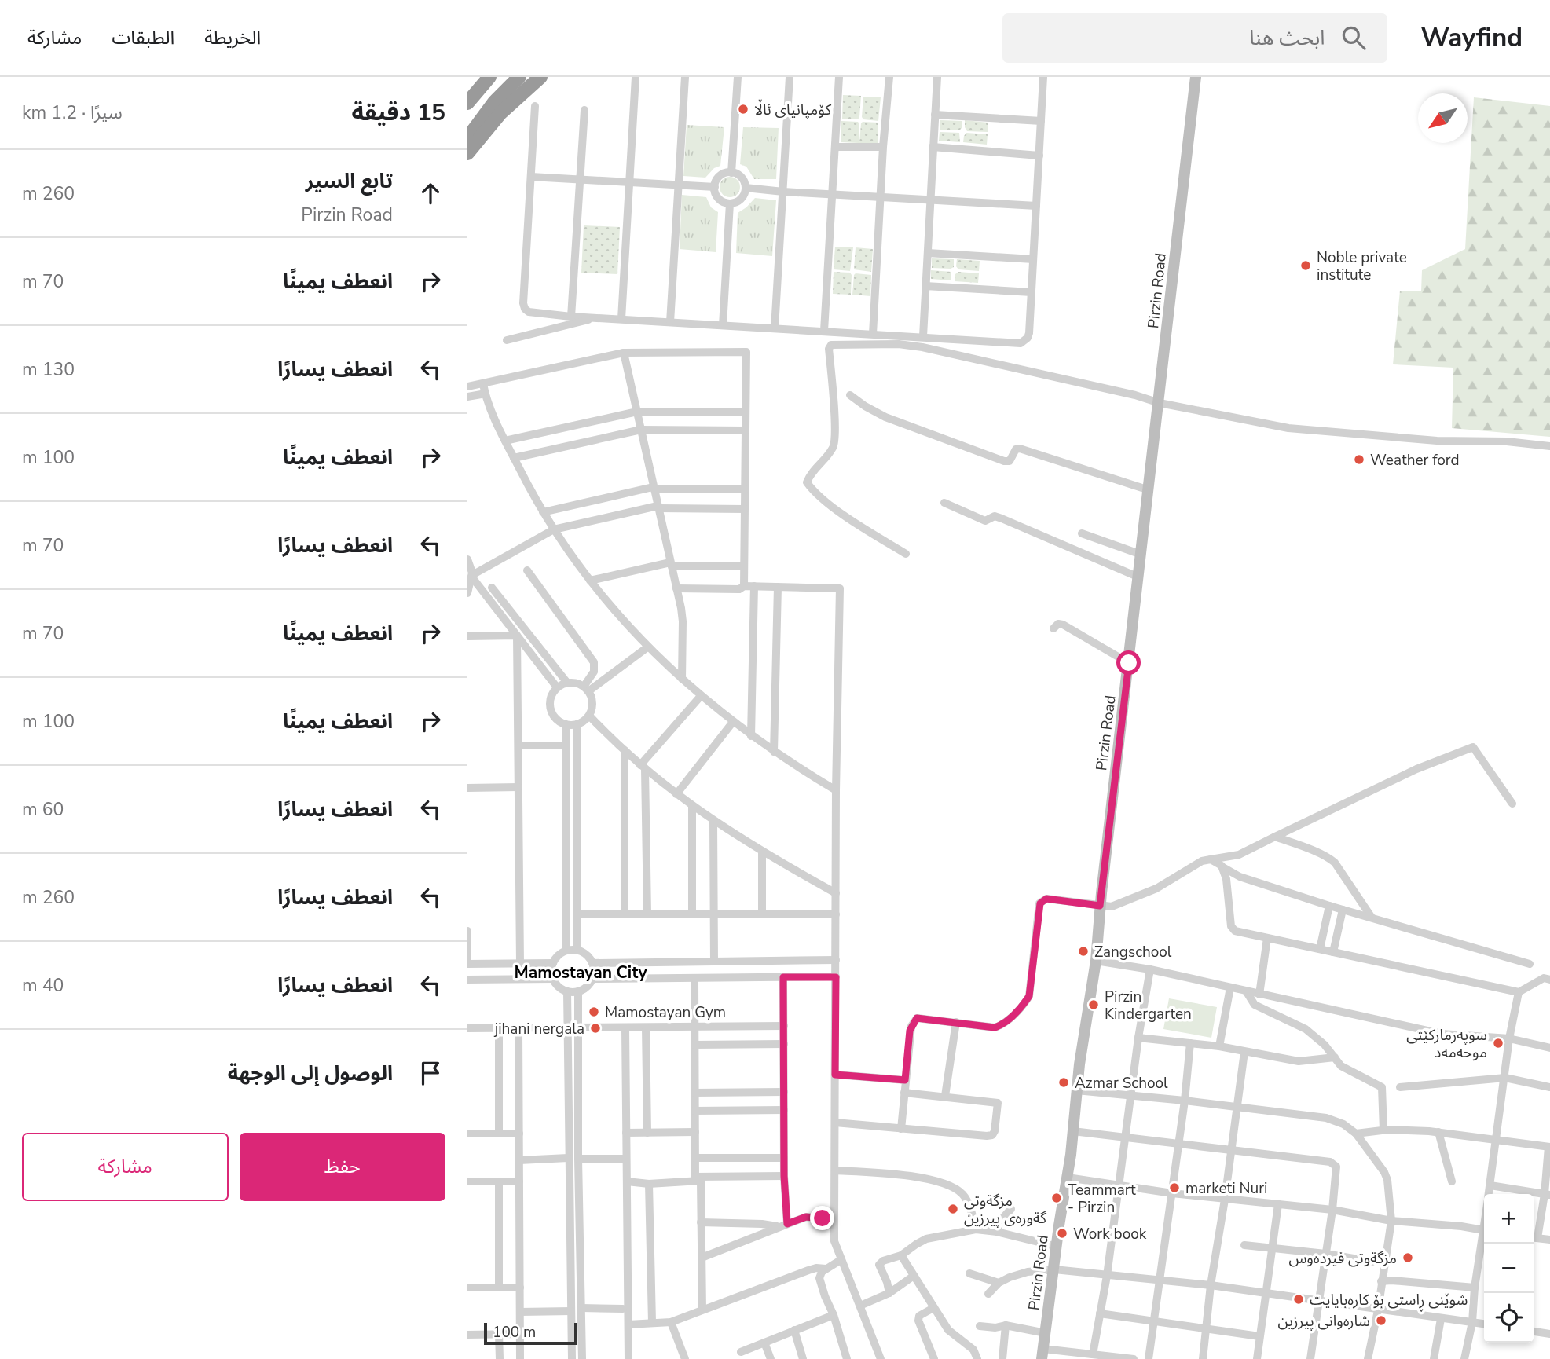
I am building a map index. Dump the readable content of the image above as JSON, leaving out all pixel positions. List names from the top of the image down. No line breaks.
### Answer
{"streets":{"street":["Pirzin Road"]},"districts":["Mamostayan City"],"places":["کۆمپانیای ئاڵا","Noble private institute","Weather ford","Zangschool","Pirzin Kindergarten","Mamostayan Gym","jihani nergala","سوپەرمارکێتی موحەمەد","Azmar School","marketi Nuri","Teammart - Pirzin","مزگةوتی گةورەی پیرزین","Work book","مزگةوتی فیردەوس","شوێنی ڕاستی بۆ کارەبایایت","شارەوانی پیرزین"],"scale_bar":"100 m","north":"bottom left","page":{"header":"Wayfind","search":"ابحث هنا","nav":["الخريطة","الطبقات","مشاركة"],"heading":["15 دقيقة","سيرًا · 1.2 km"],"list":[["تابع السير","Pirzin Road","260 m"],["انعطف يمينًا","70 m"],["انعطف يسارًا","130 m"],["انعطف يمينًا","100 m"],["انعطف يسارًا","70 m"],["انعطف يمينًا","70 m"],["انعطف يمينًا","100 m"],["انعطف يسارًا","60 m"],["انعطف يسارًا","260 m"],["انعطف يسارًا","40 m"],"الوصول إلى الوجهة"],"buttons":["حفظ","مشاركة"],"map_buttons":["+","−"],"scale":"100 m"}}
